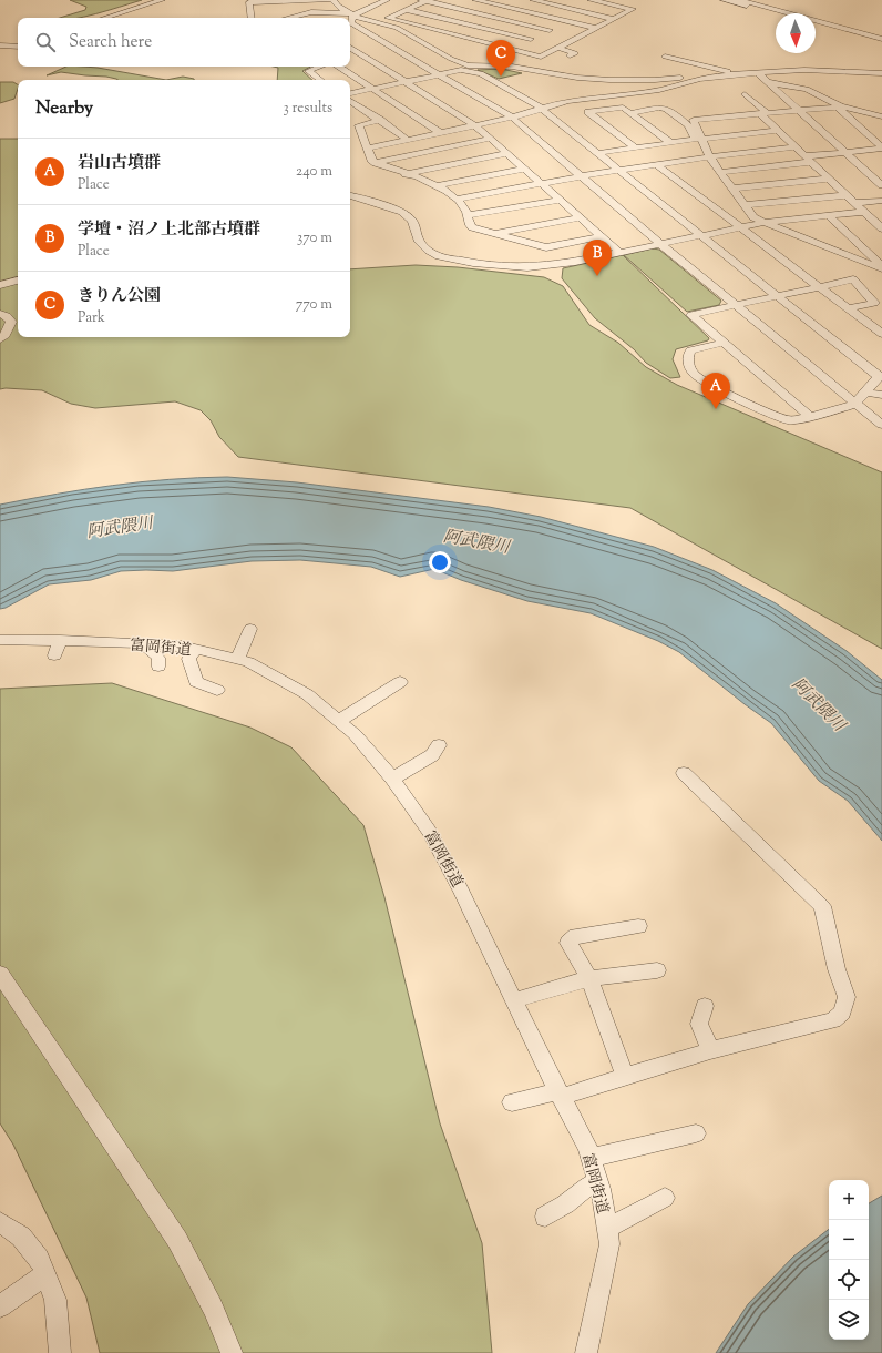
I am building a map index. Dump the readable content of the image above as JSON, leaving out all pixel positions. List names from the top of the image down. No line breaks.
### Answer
{"streets":{"street":["富岡街道"]},"water":["阿武隈川"],"north":"bottom","page":{"search":"Search here","pins":["C","B","A"],"heading":["Nearby","3 results"],"list":[{"mark":"A","name":"岩山古墳群","note":"Place","value":"240 m"},{"mark":"B","name":"学壇・沼ノ上北部古墳群","note":"Place","value":"370 m"},{"mark":"C","name":"きりん公園","note":"Park","value":"770 m"}],"map_buttons":["+","−"]}}
